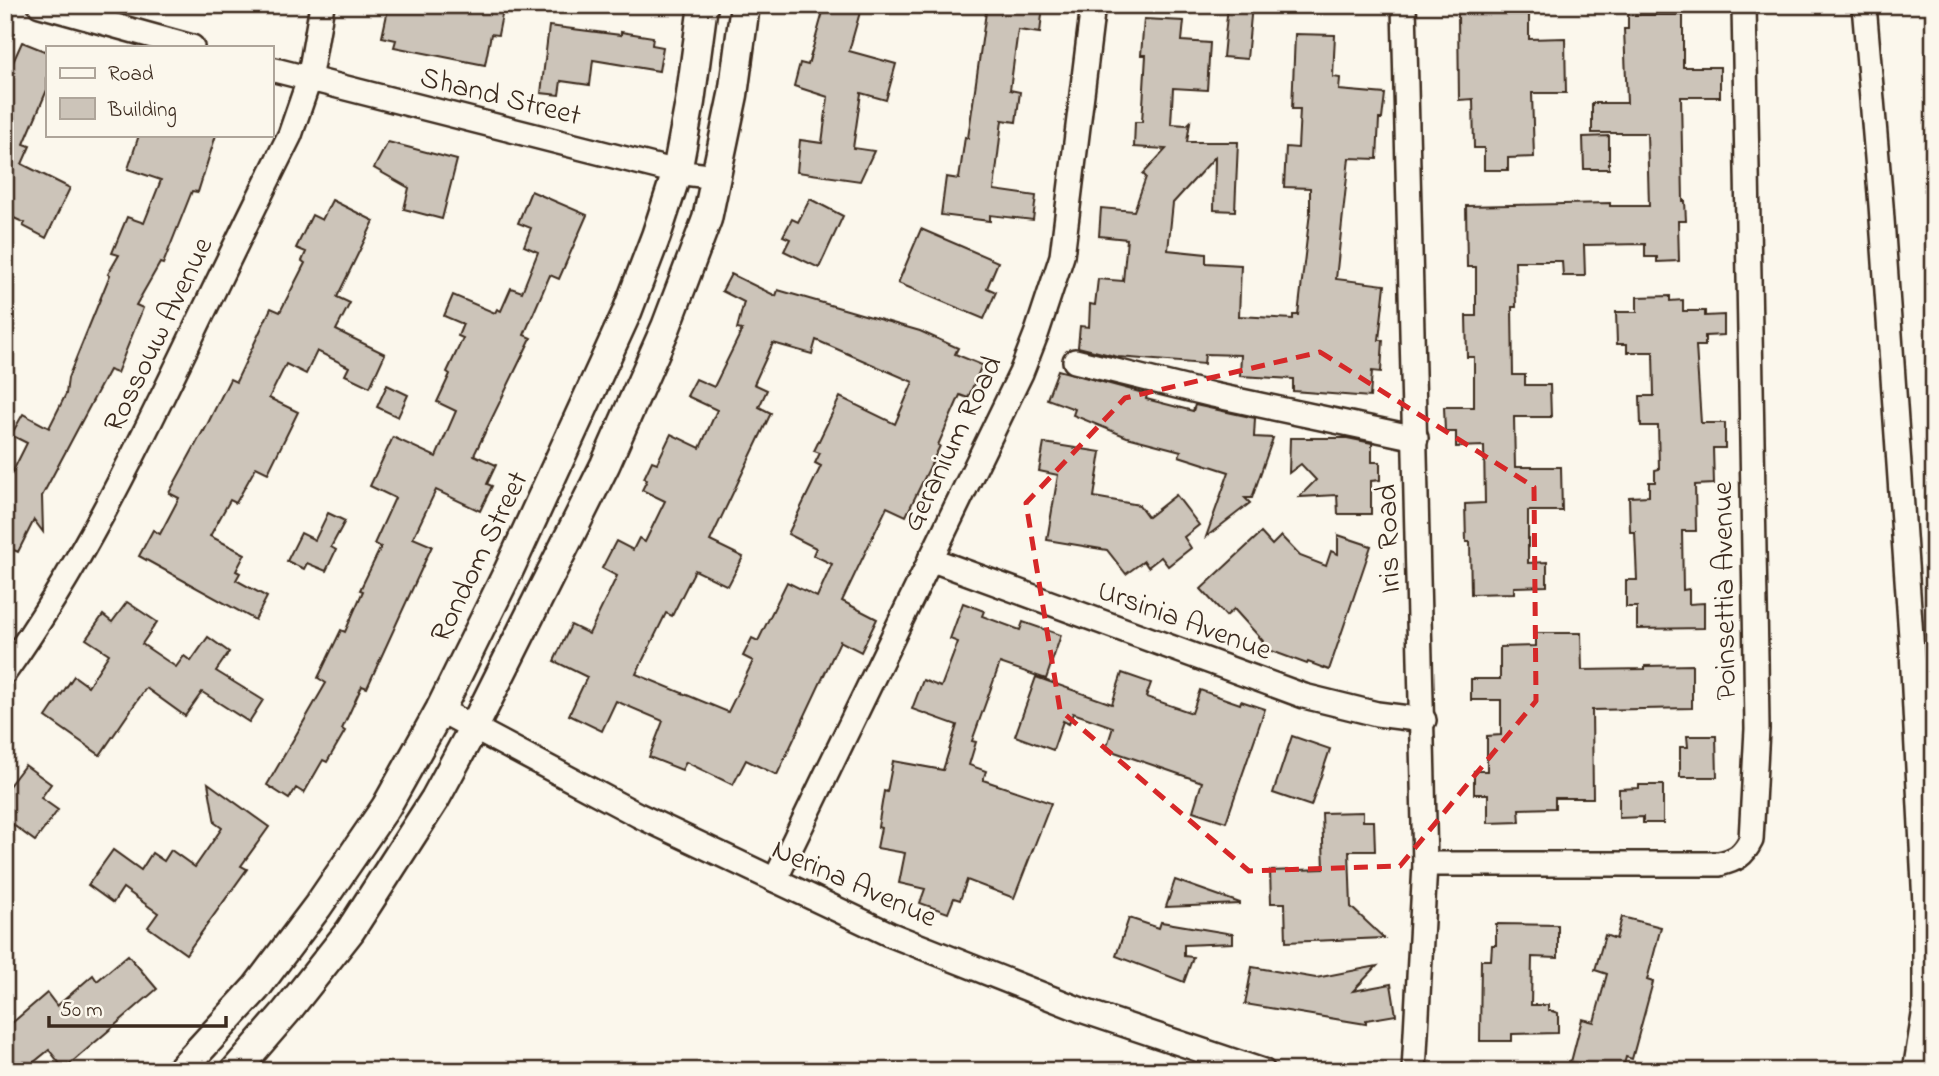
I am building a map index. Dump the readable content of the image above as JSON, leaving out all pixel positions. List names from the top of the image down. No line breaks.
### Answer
{"streets":{"street":["Shand Street","Rossouw Avenue","Geranium Road","Iris Road","Rondom Street","Poinsettia Avenue","Ursinia Avenue","Nerina Avenue"]},"crossings":[["Shand Street","Rossouw Avenue"],["Shand Street","Rondom Street"],["Geranium Road","Ursinia Avenue"],["Geranium Road","Nerina Avenue"],["Iris Road","Poinsettia Avenue"],["Iris Road","Ursinia Avenue"],["Rondom Street","Nerina Avenue"]],"legend":["Road","Building"],"scale_bar":"50 m"}
